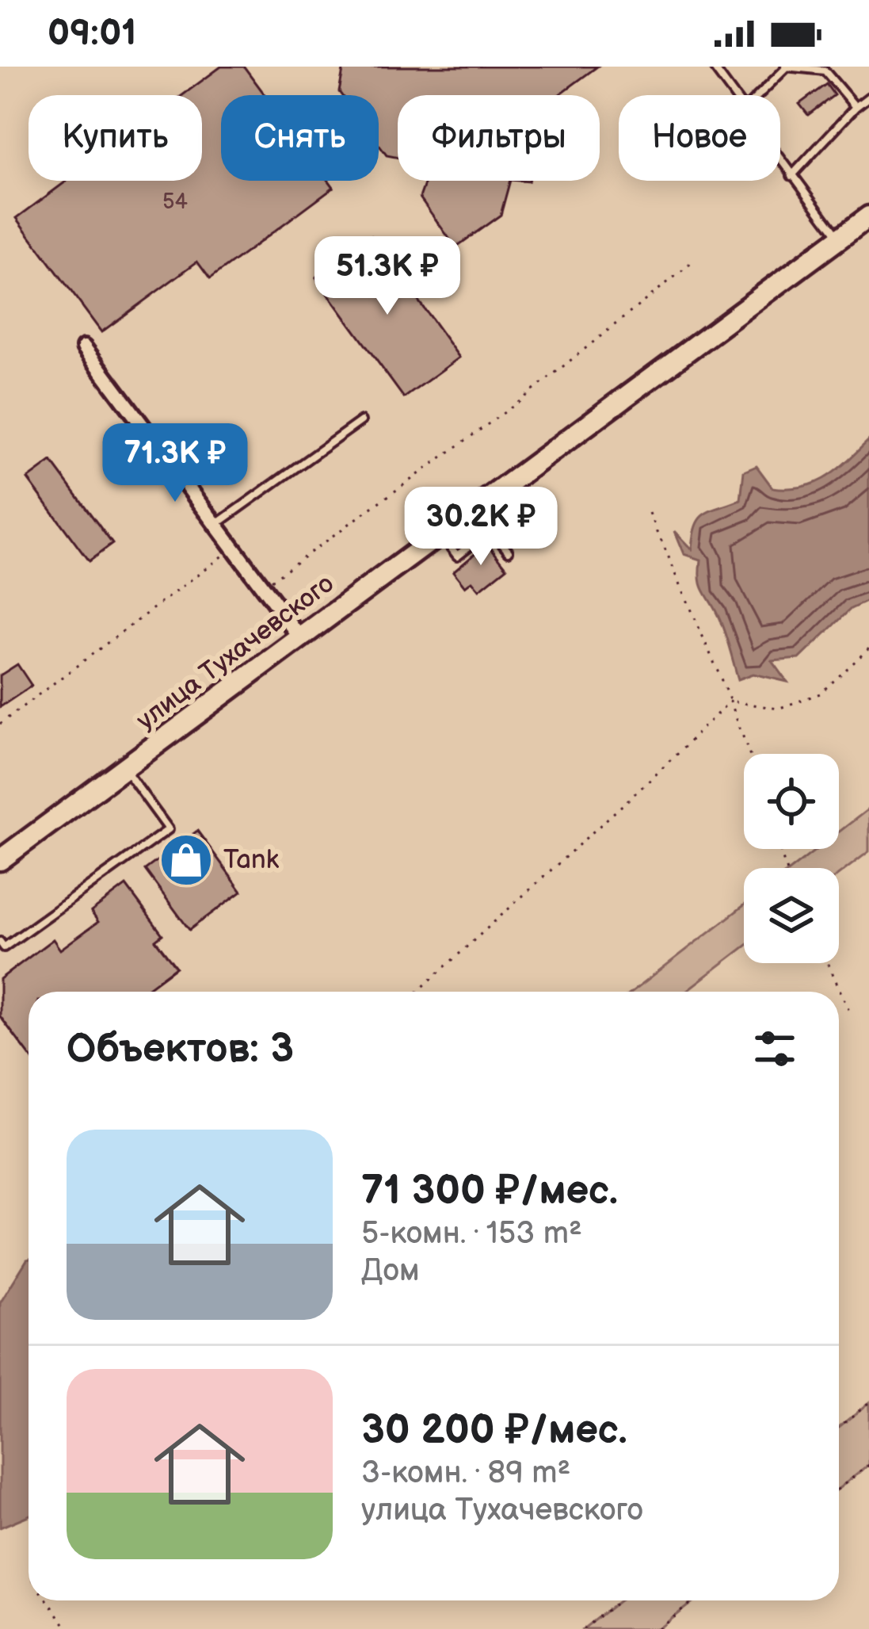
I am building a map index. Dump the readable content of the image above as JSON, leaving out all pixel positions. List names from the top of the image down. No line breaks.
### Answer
{"streets":{"main road":["улица Тухачевского"]},"places":{"shop":["Tank"]},"house_numbers":["54"],"page":{"status":"09:01","chip":["Купить","Снять","Фильтры","Новое"],"price":["51.3K ₽","71.3K ₽","30.2K ₽"],"heading":"Объектов: 3","list":[{"name":"71 300 ₽/мес.","note":"5-комн. · 153 m² · Дом"},{"name":"30 200 ₽/мес.","note":"3-комн. · 89 m² · улица Тухачевского"}]}}
